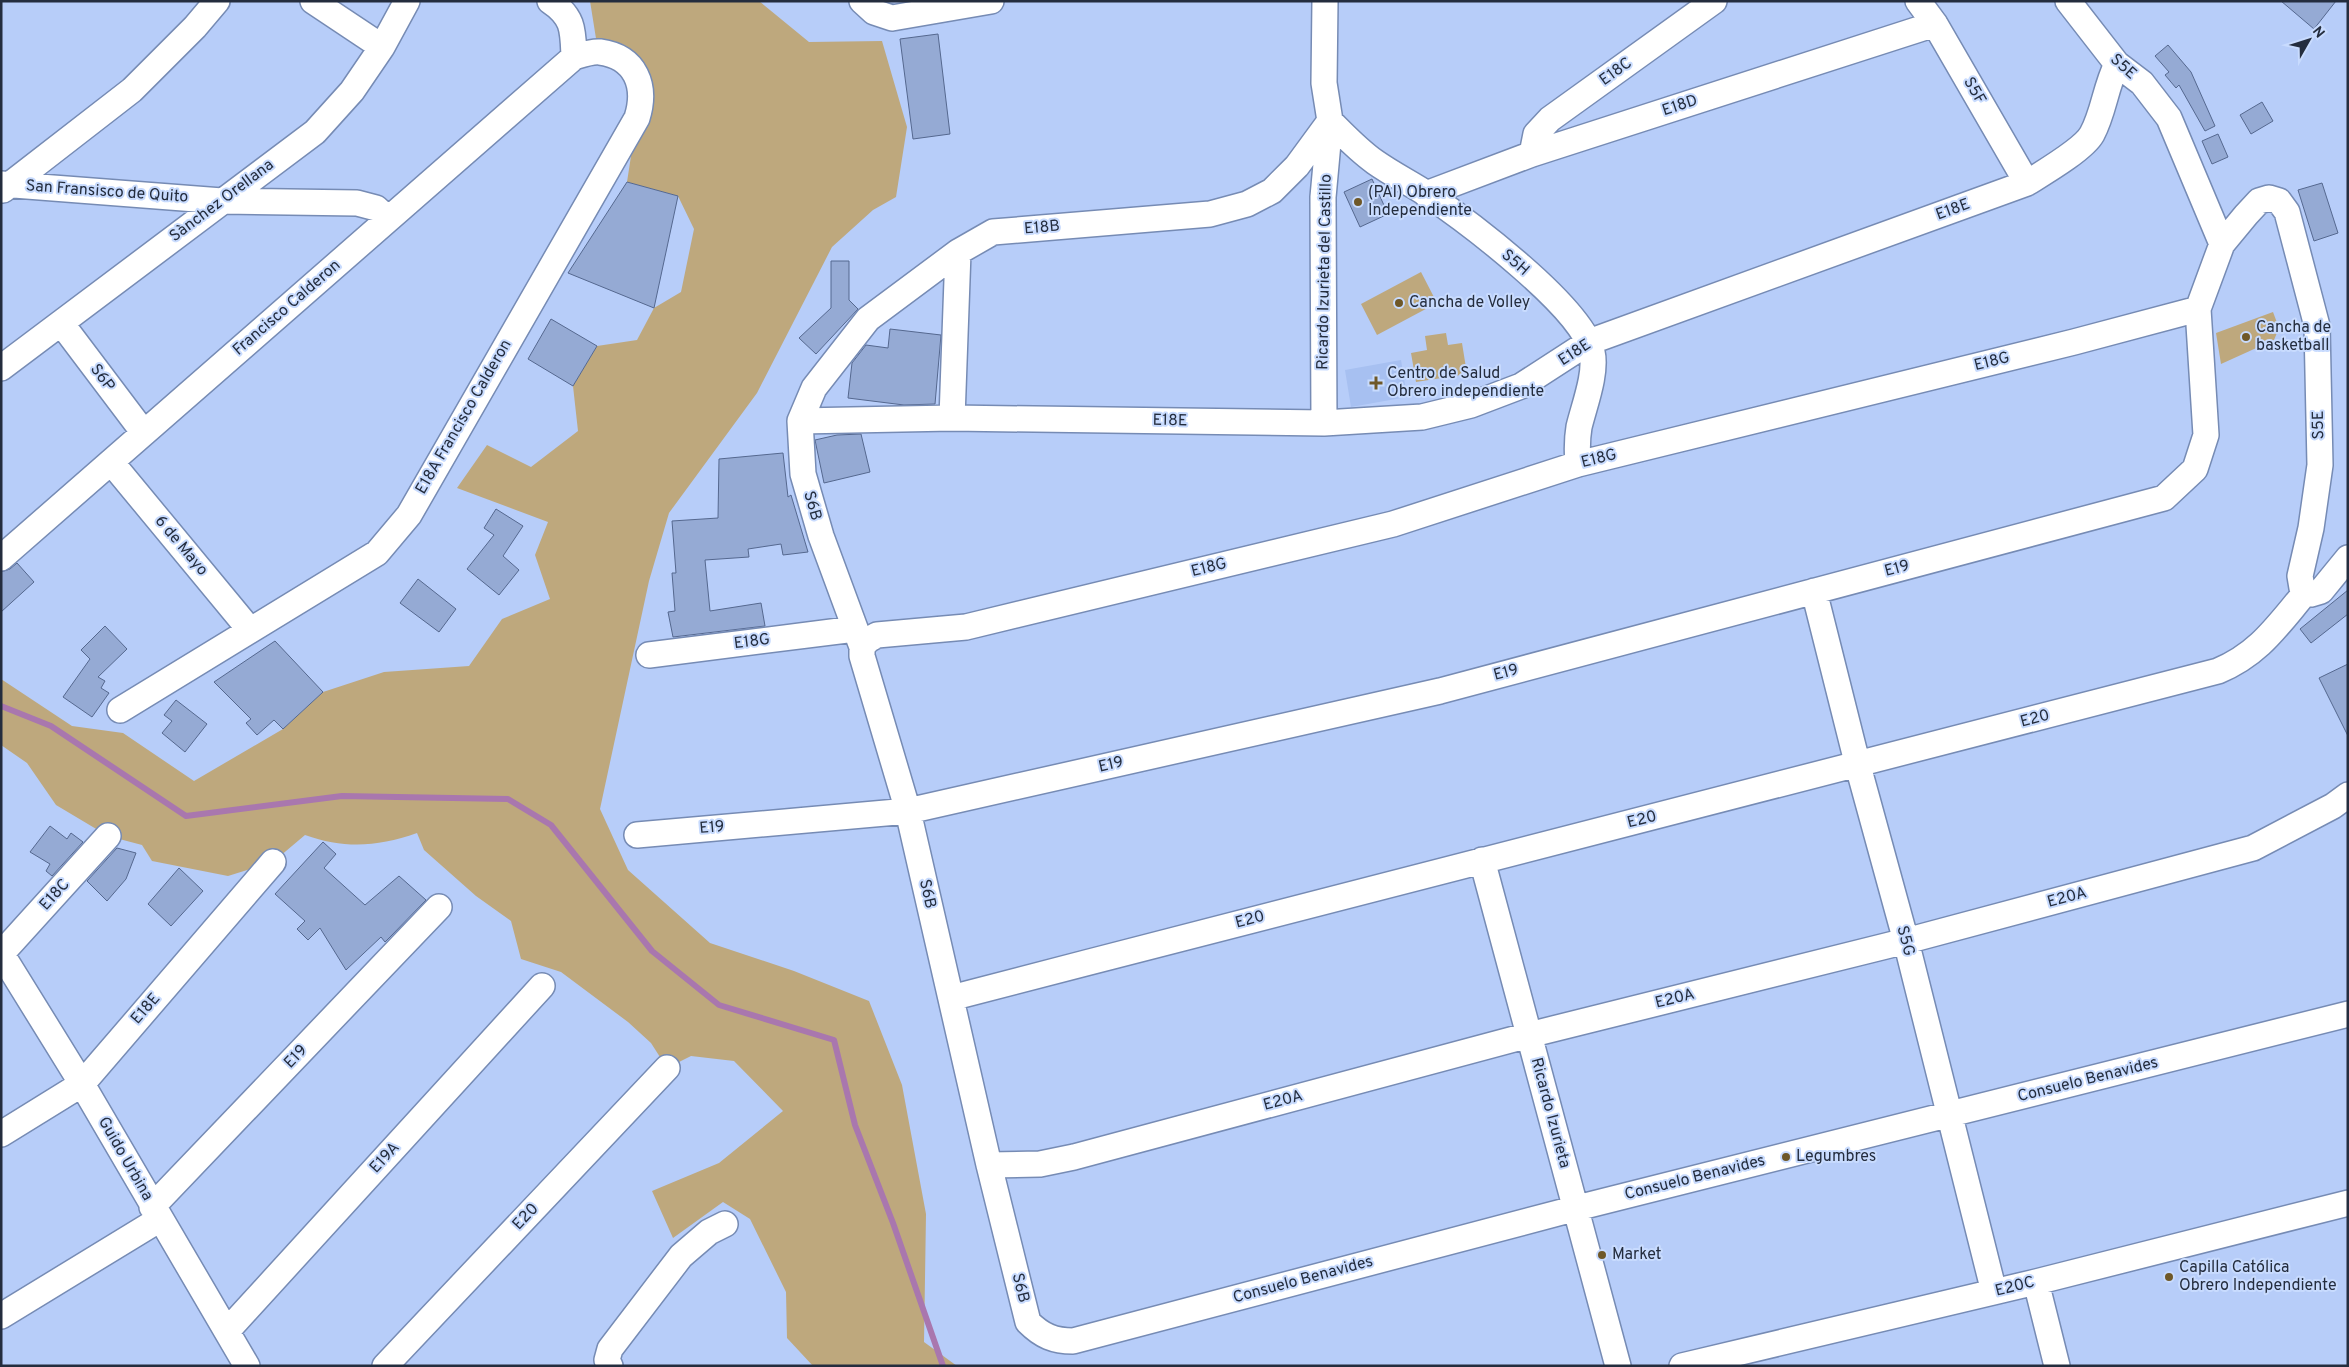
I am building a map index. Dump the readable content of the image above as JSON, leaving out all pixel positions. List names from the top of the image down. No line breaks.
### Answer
{"streets":{"street":["S5E","E18C","S5F","E18D","San Fransisco de Quito","Sànchez Orellana","E18E","E18B","S5H","Ricardo Izurieta del Castillo","Francisco Calderon","E18G","S6P","E18A Francisco Calderon","S6B","6 de Mayo","E19","E20","E20A","S5G","Consuelo Benavides","Ricardo Izurieta","E19A","Guido Urbina","E20C"]},"crossings":[["S5E","E18E"],["S5E","E20"],["E18C","E18D"],["E18C","Guido Urbina"],["S5F","E18D"],["S5F","E18E"],["E18D","S5H"],["San Fransisco de Quito","Sànchez Orellana"],["San Fransisco de Quito","Francisco Calderon"],["Sànchez Orellana","S6P"],["E18E","E18B"],["E18E","S5H"],["E18E","Ricardo Izurieta del Castillo"],["E18E","S6B"],["E18E","Guido Urbina"],["E18B","S5H"],["E18B","Ricardo Izurieta del Castillo"],["E18B","S6B"],["S5H","Ricardo Izurieta del Castillo"],["S5H","E18G"],["Francisco Calderon","S6P"],["Francisco Calderon","E18A Francisco Calderon"],["Francisco Calderon","6 de Mayo"],["E18G","S6B"],["E18G","E19"],["E18A Francisco Calderon","6 de Mayo"],["S6B","E19"],["S6B","E20"],["S6B","E20A"],["S6B","Consuelo Benavides"],["E19","S5G"],["E19","Guido Urbina"],["E20","S5G"],["E20","Ricardo Izurieta"],["E20A","S5G"],["E20A","Ricardo Izurieta"],["S5G","Consuelo Benavides"],["S5G","E20C"],["Consuelo Benavides","Ricardo Izurieta"],["E19A","Guido Urbina"]],"places":{"other":["(PAI) Obrero Independiente","Cancha de Volley","Cancha de basketball","Legumbres","Market","Capilla Católica Obrero Independiente"],"health":["Centro de Salud Obrero independiente"]},"north":"top right"}
